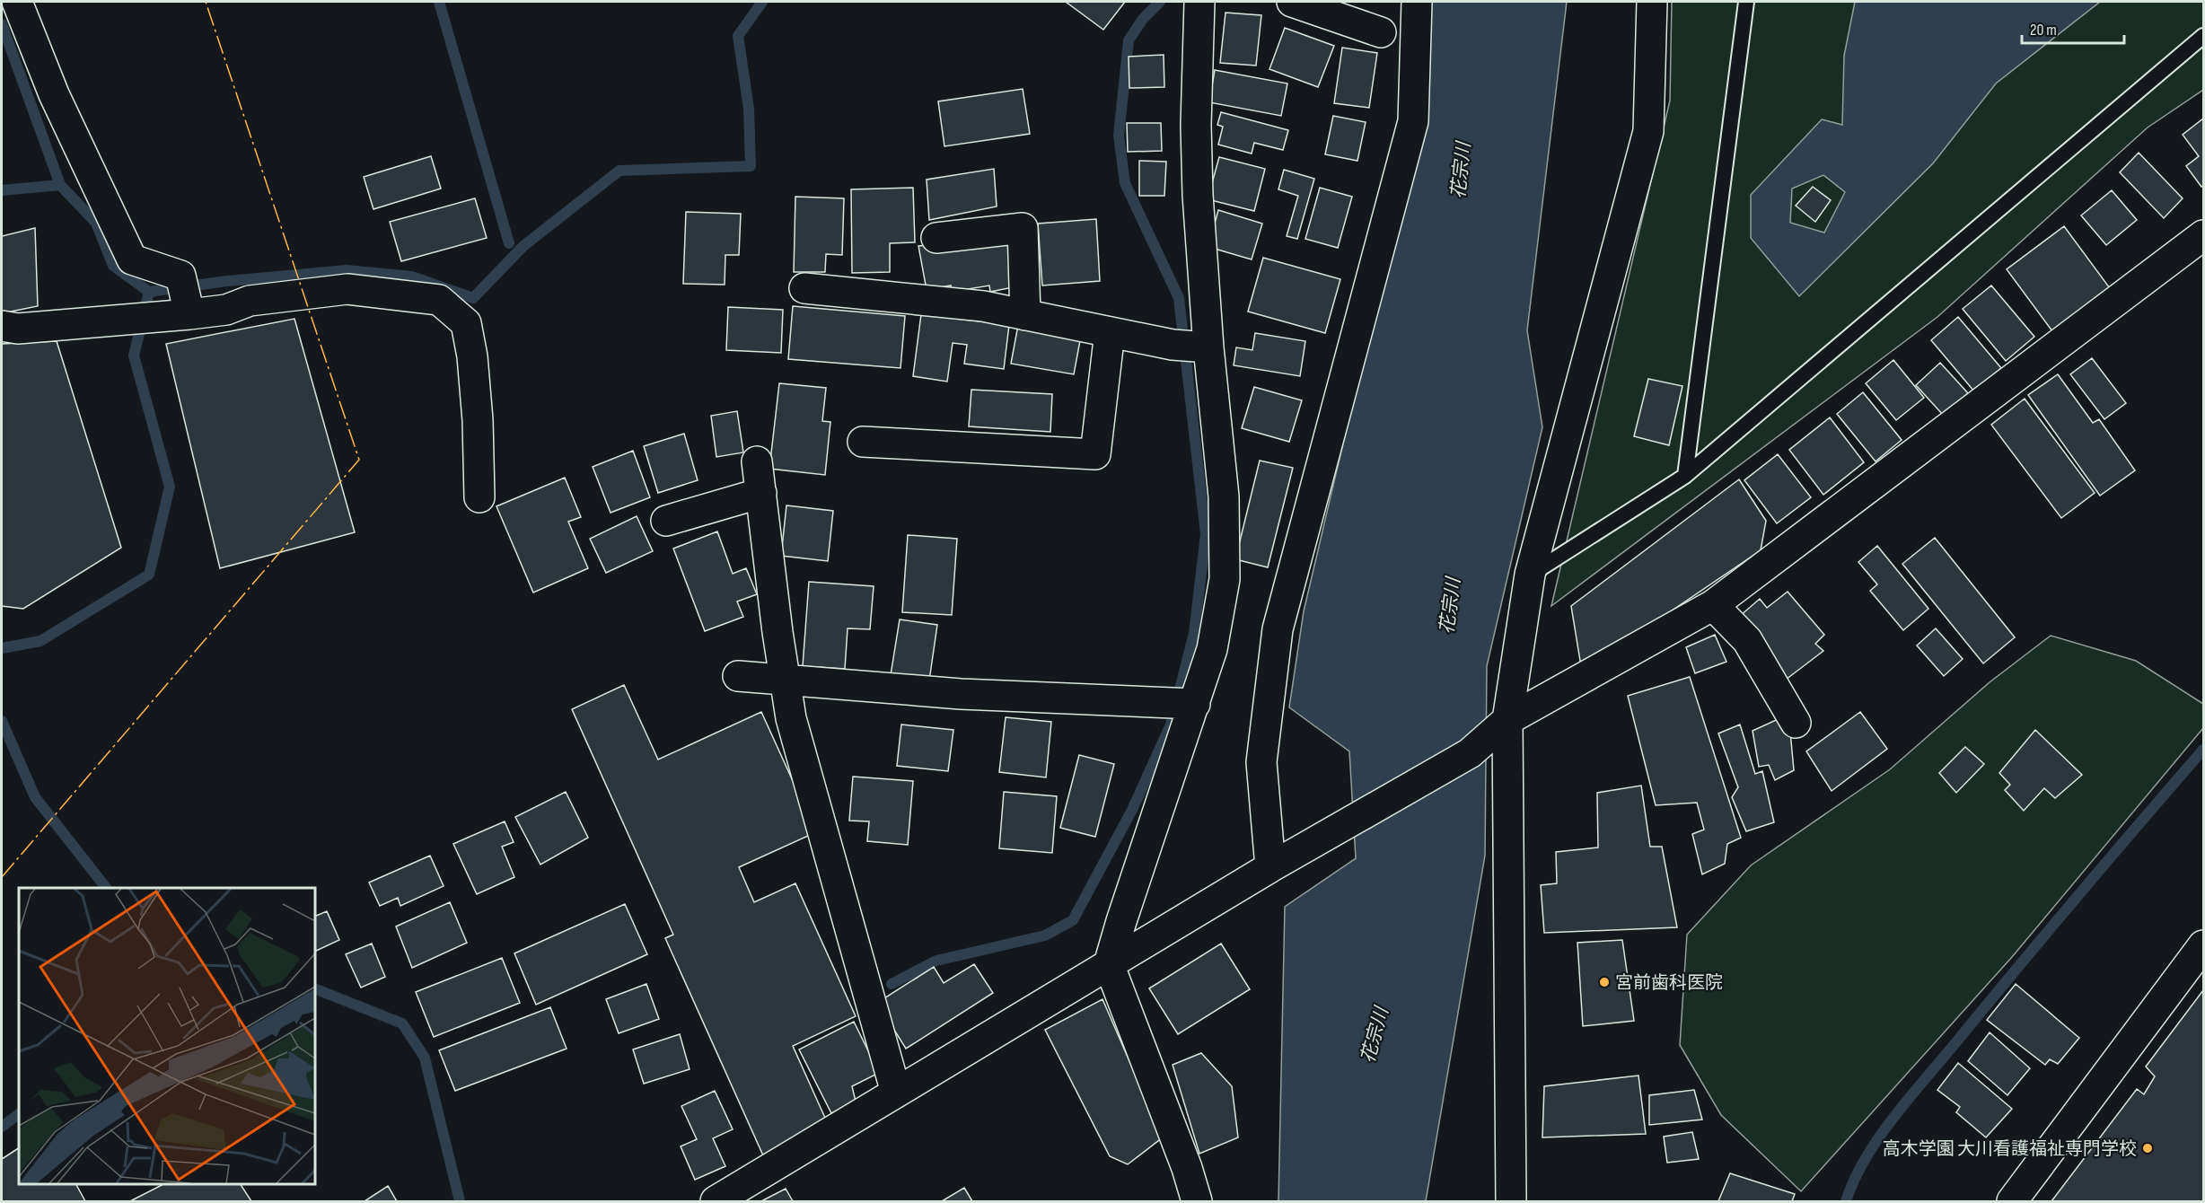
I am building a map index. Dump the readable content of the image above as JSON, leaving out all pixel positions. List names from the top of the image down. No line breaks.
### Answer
{"water":["花宗川"],"places":["宮前歯科医院","高木学園 大川看護福祉専門学校"],"scale_bar":"20 m"}
